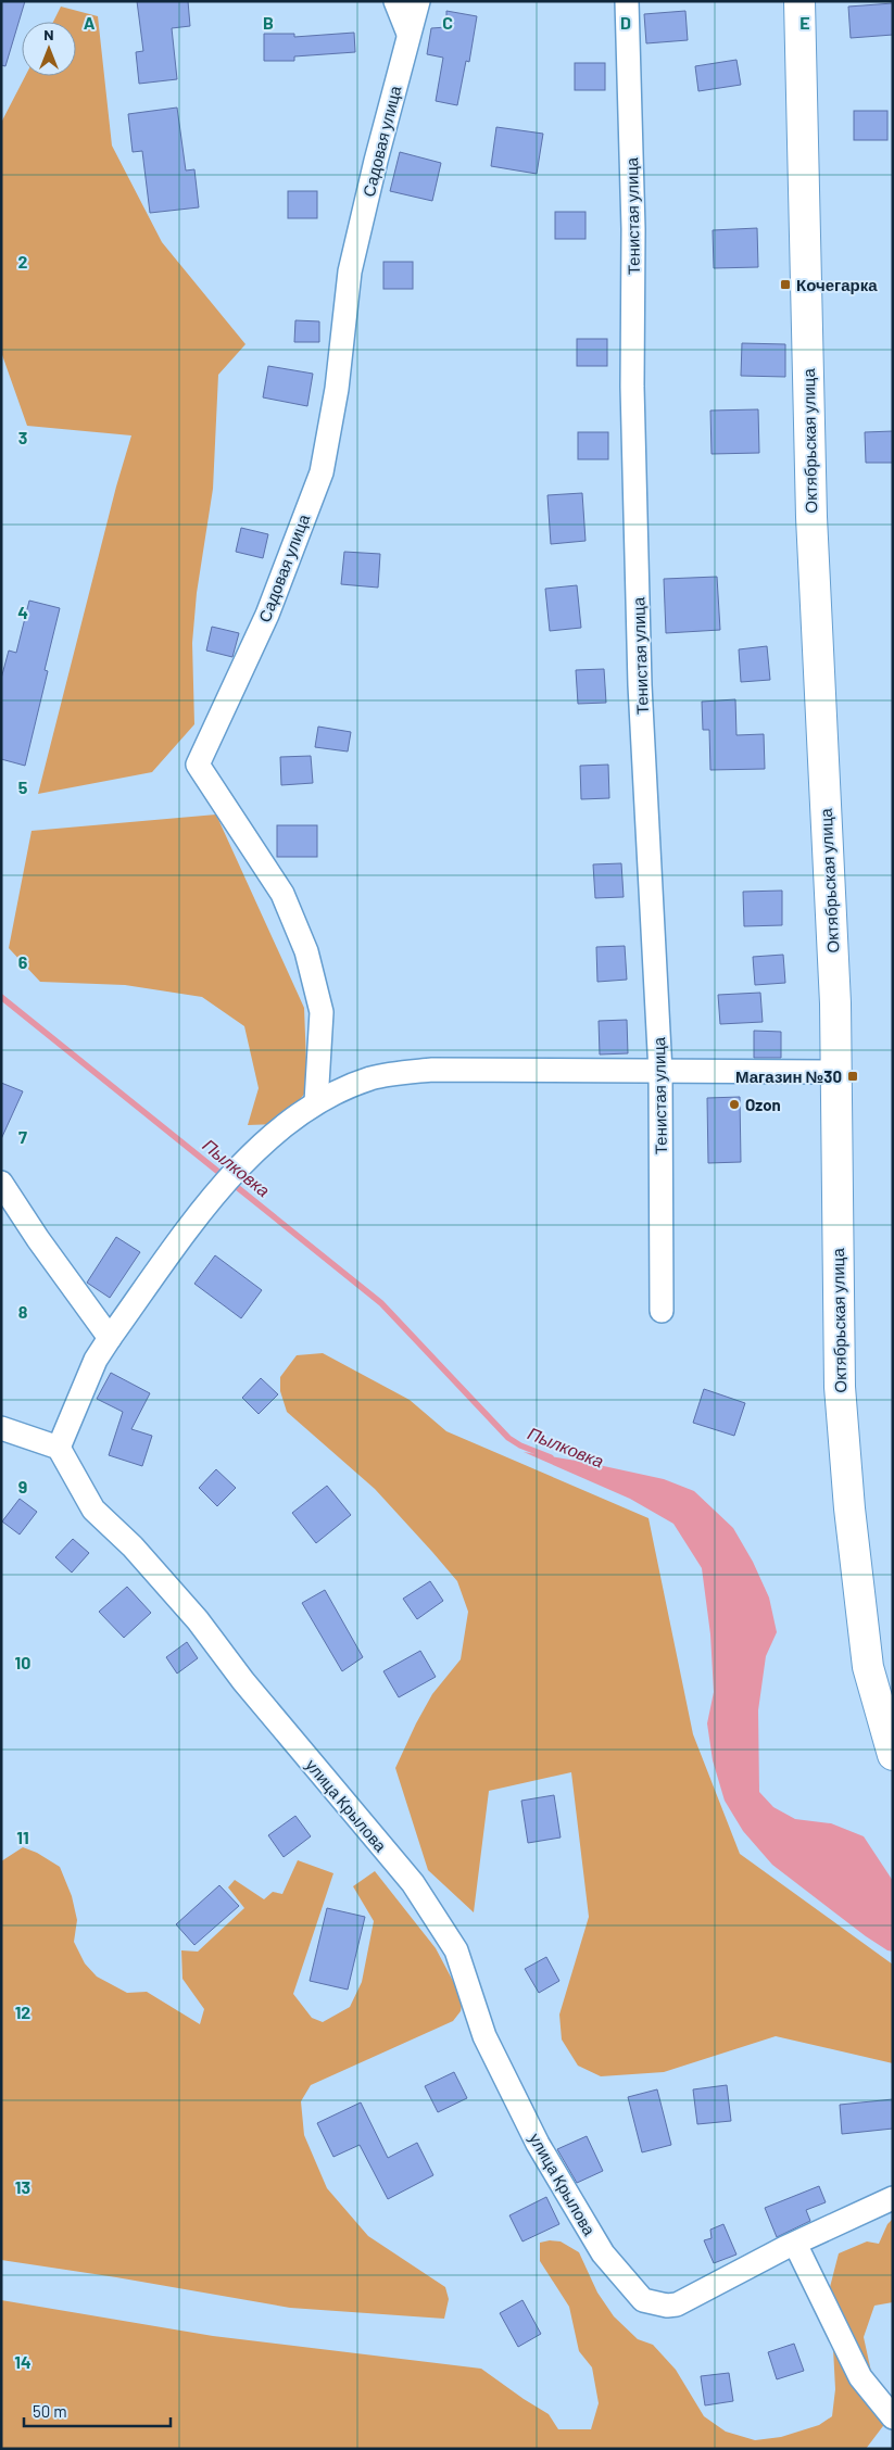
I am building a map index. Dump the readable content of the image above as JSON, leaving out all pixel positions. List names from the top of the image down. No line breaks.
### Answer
{"streets":{"street":["Садовая улица","Тенистая улица","Октябрьская улица","улица Крылова"]},"water":["Пылковка"],"places":{"transit":["Кочегарка","Магазин №30"],"other":["Ozon"]},"scale_bar":"50 m","north":"top","grid":{"columns":["A","B","C","D","E"],"rows":["2","3","4","5","6","7","8","9","10","11","12","13","14"]}}
